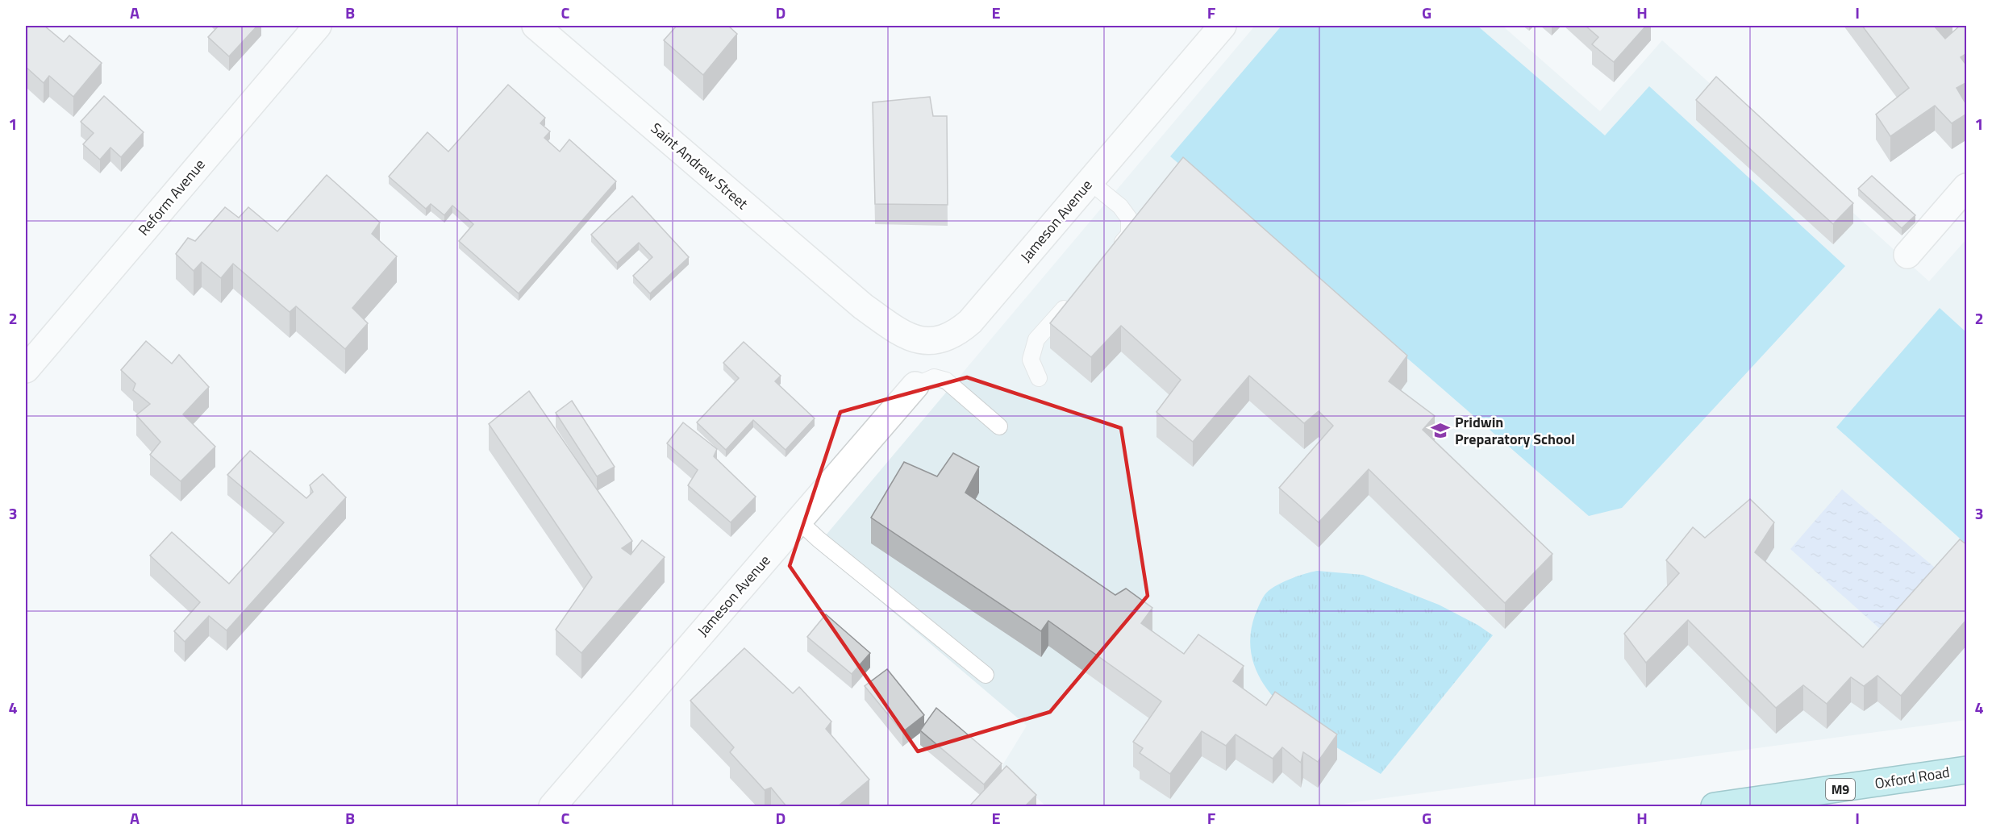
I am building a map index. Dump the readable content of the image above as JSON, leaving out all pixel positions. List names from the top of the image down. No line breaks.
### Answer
{"streets":{"main road":["Oxford Road","M9"],"street":["Saint Andrew Street","Reform Avenue","Jameson Avenue"]},"crossings":[["Saint Andrew Street","Jameson Avenue"]],"places":{"school or university":["Pridwin Preparatory School"]},"grid":{"columns":["A","B","C","D","E","F","G","H","I"],"rows":["1","2","3","4"]}}
